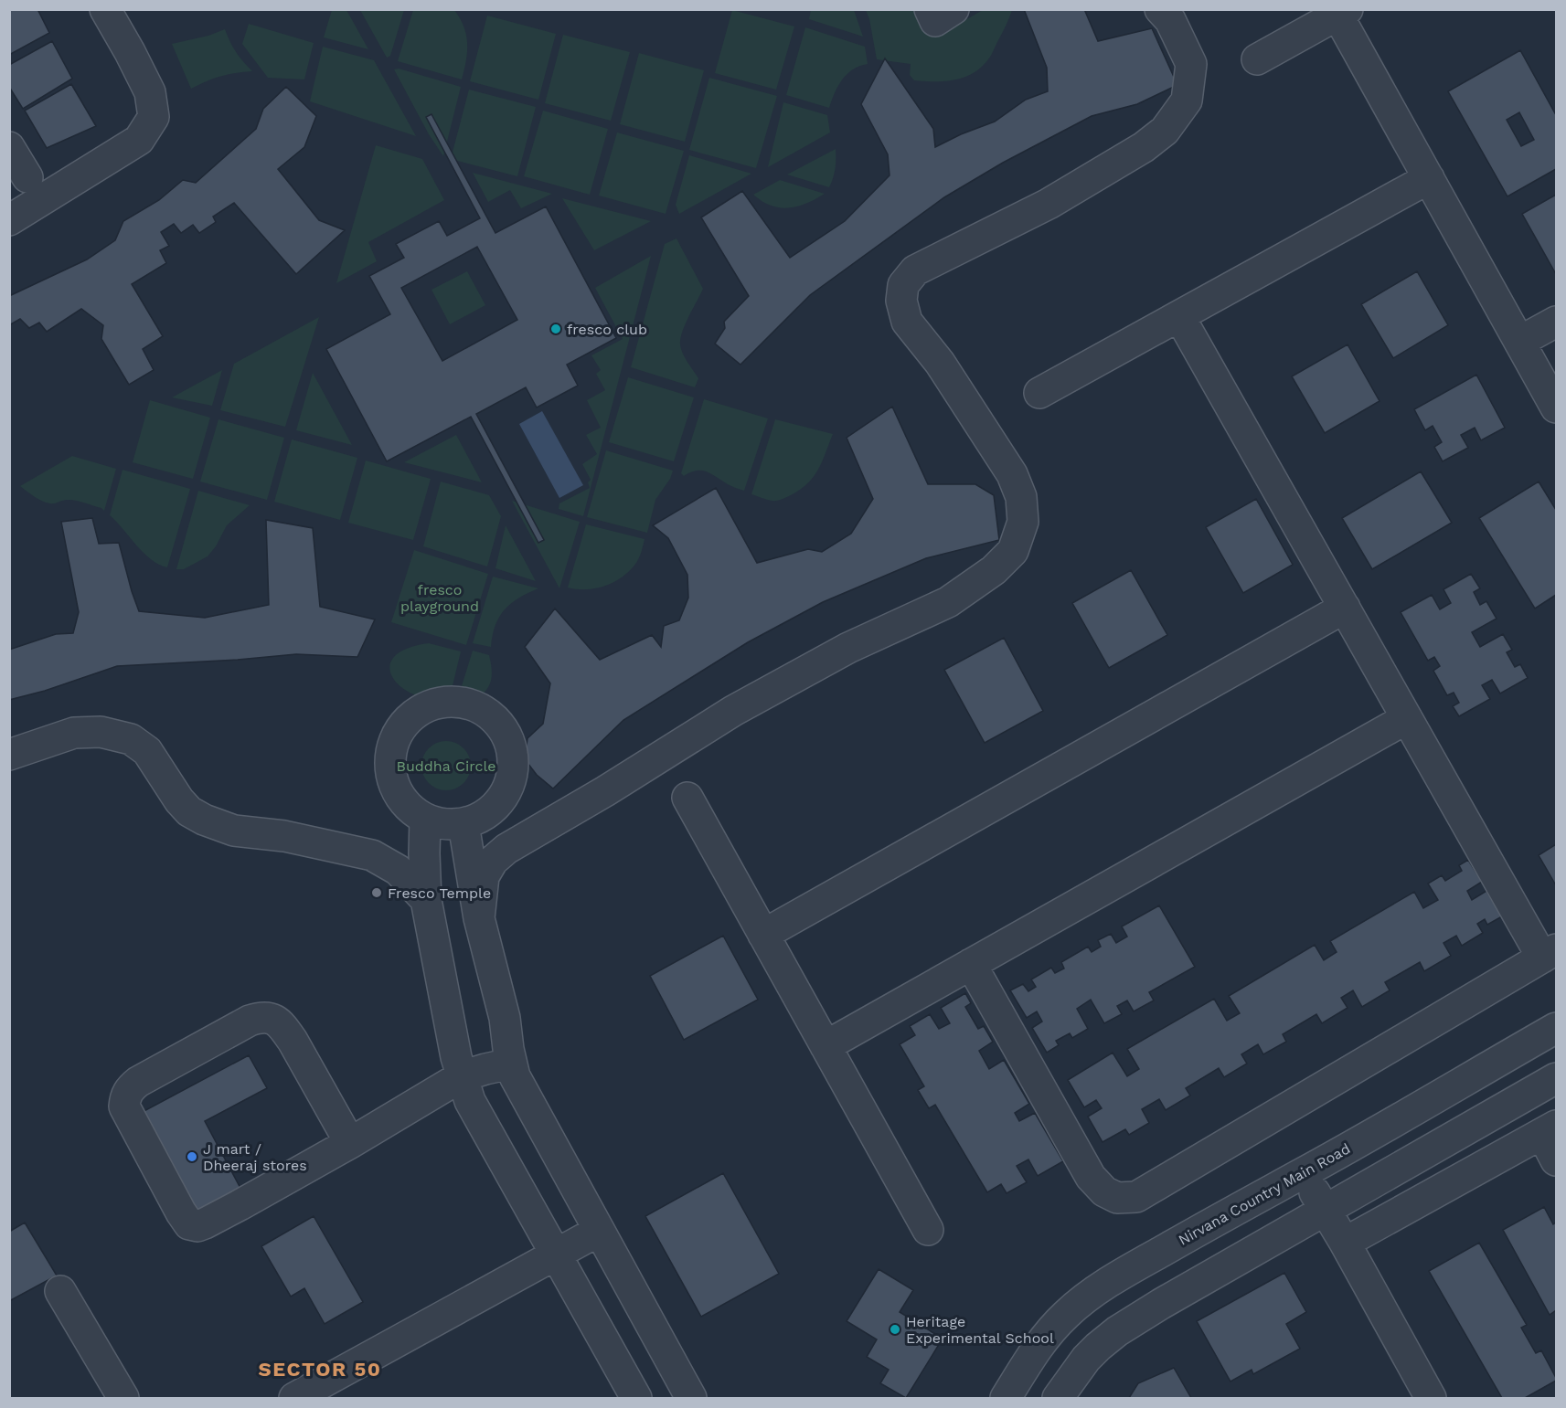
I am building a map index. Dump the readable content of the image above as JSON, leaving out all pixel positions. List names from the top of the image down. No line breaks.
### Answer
{"streets":{"street":["Nirvana Country Main Road"]},"districts":["SECTOR 50"],"parks":["fresco playground","Buddha Circle"],"places":["fresco club","Fresco Temple","J mart / Dheeraj stores","Heritage Experimental School"]}
